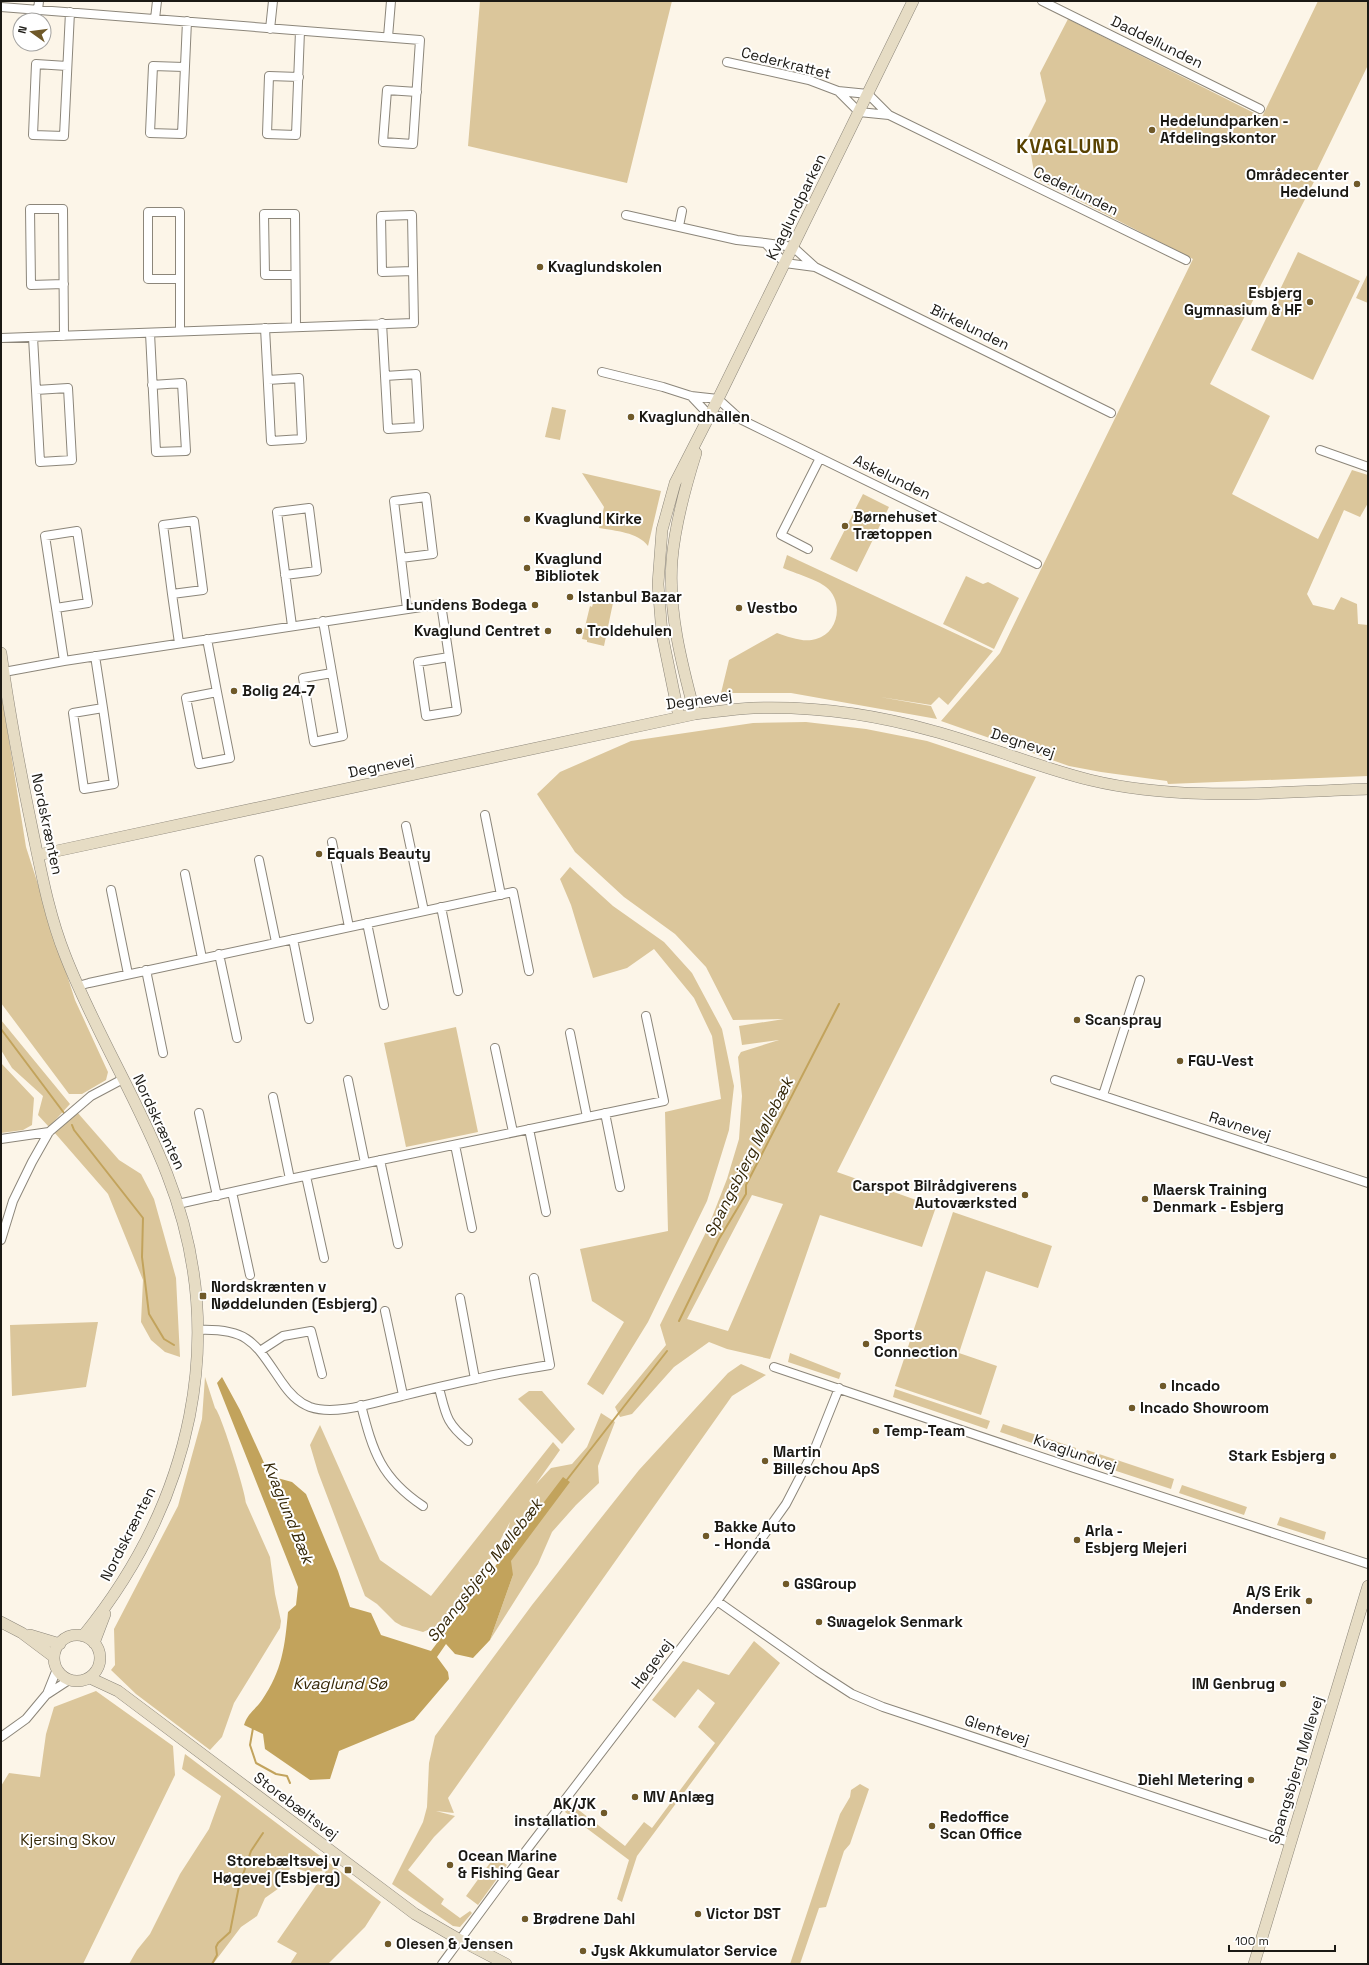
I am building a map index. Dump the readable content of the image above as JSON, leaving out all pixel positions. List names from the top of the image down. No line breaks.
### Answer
{"streets":{"street":["Daddellunden","Cederkrattet","Cederlunden","Kvaglundparken","Birkelunden","Askelunden","Degnevej","Nordskrænten","Ravnevej","Kvaglundvej","Høgevej","Glentevej","Spangsbjerg Møllevej","Storebæltsvej"]},"crossings":[["Cederkrattet","Cederlunden"],["Cederkrattet","Kvaglundparken"],["Cederlunden","Kvaglundparken"],["Kvaglundparken","Birkelunden"],["Kvaglundparken","Askelunden"],["Kvaglundparken","Degnevej"],["Degnevej","Nordskrænten"],["Nordskrænten","Storebæltsvej"],["Kvaglundvej","Høgevej"],["Høgevej","Glentevej"],["Høgevej","Storebæltsvej"],["Glentevej","Spangsbjerg Møllevej"]],"districts":["KVAGLUND"],"water":["Spangsbjerg Møllebæk","Kvaglund Bæk","Kvaglund Sø"],"parks":["Kjersing Skov"],"places":{"other":["Hedelundparken - Afdelingskontor","Områdecenter Hedelund","Kvaglundskolen","Esbjerg Gymnasium & HF","Kvaglundhallen","Kvaglund Kirke","Børnehuset Trætoppen","Kvaglund Bibliotek","Istanbul Bazar","Lundens Bodega","Vestbo","Kvaglund Centret","Troldehulen","Bolig 24-7","Equals Beauty","Scanspray","FGU-Vest","Carspot Bilrådgiverens Autoværksted","Maersk Training Denmark - Esbjerg","Sports Connection","Incado","Incado Showroom","Temp-Team","Stark Esbjerg","Martin Billeschou ApS","Bakke Auto - Honda","Arla - Esbjerg Mejeri","GSGroup","A/S Erik Andersen","Swagelok Senmark","IM Genbrug","Diehl Metering","MV Anlæg","AK/JK installation","Redoffice Scan Office","Ocean Marine & Fishing Gear","Victor DST","Brødrene Dahl","Olesen & Jensen","Jysk Akkumulator Service"],"transit":["Nordskrænten v Nøddelunden (Esbjerg)","Storebæltsvej v Høgevej (Esbjerg)"]},"scale_bar":"100 m","north":"left"}
